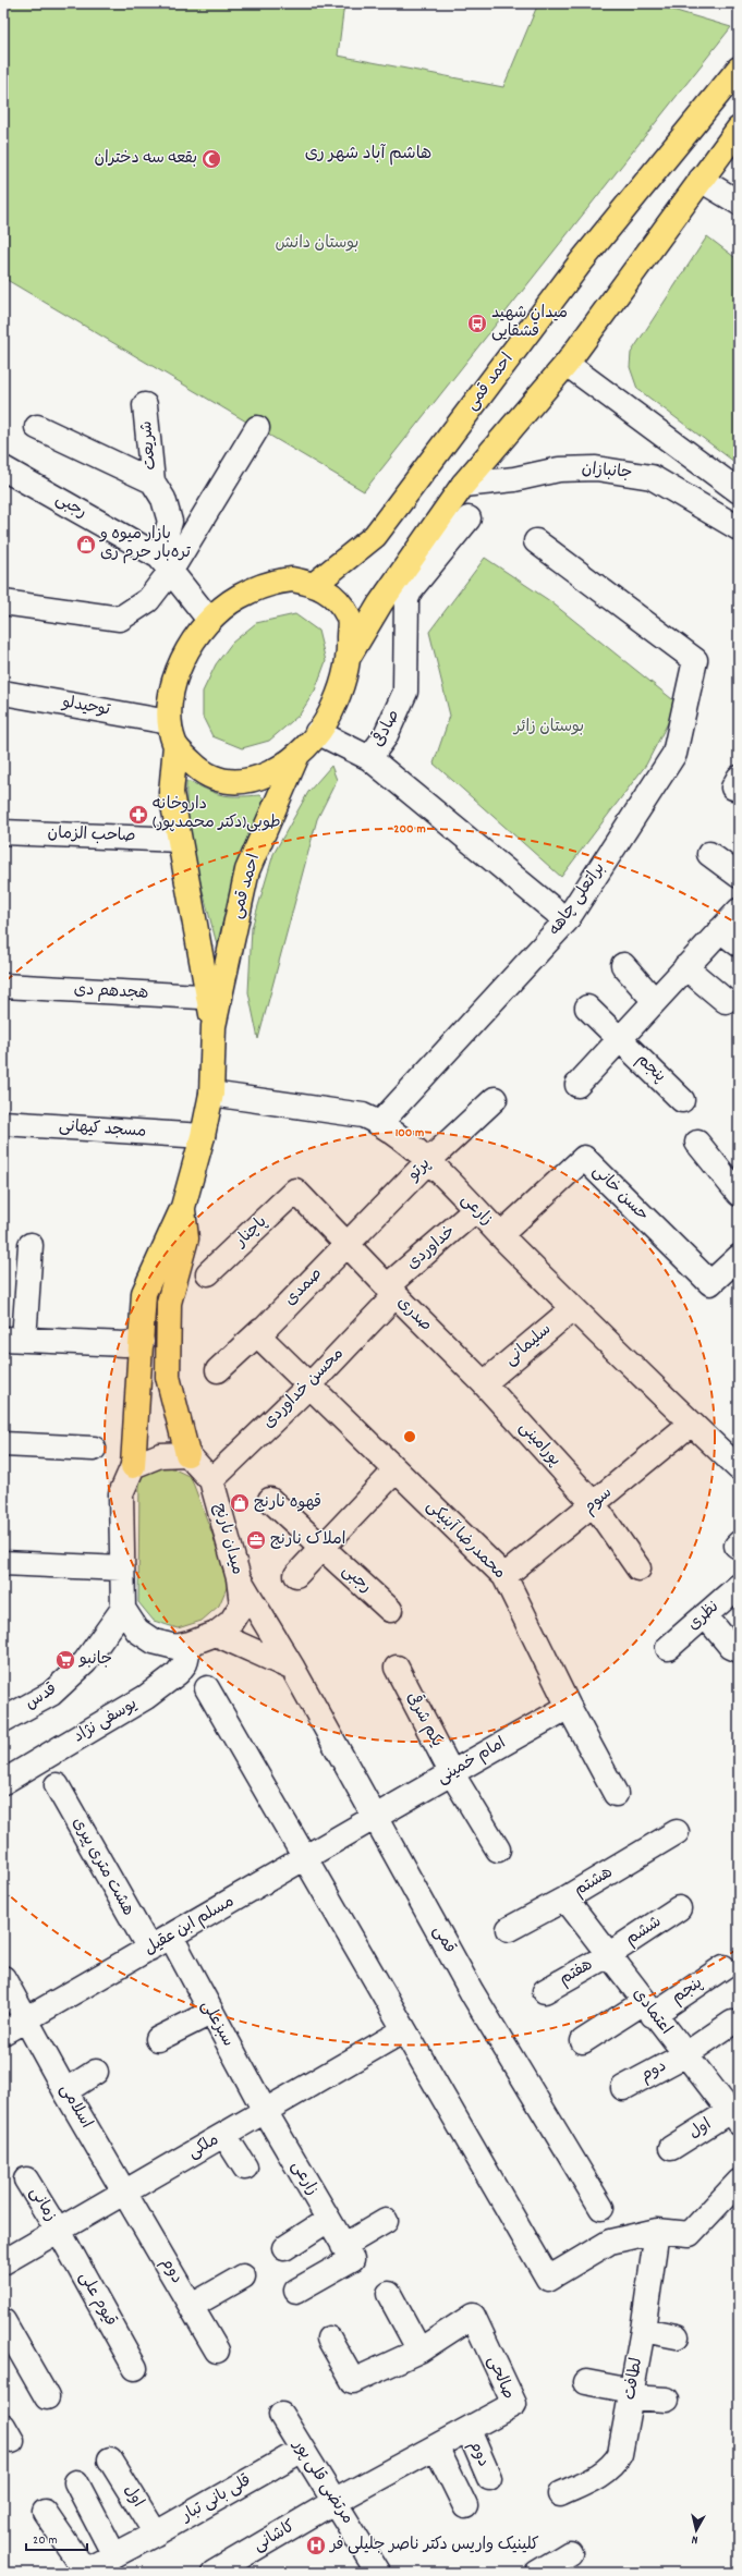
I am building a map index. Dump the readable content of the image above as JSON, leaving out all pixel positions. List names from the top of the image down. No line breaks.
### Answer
{"streets":{"main road":["احمد قمی"],"street":["شریعت","جانبازان","رجبی","توحیدلو","صادقی","صاحب الزمان","براتعلی چاهه","هجدهم دی","پنجم","مسجد کیهانی","پرتو","حسن خانی","زارعی","پاچنار","خداوردی","صمدی","صدری","سلیمانی","محسن خداوردی","پورامینی","سوم","میدان نارنج","محمدرضا آبنیکی","نظری","قدس","یکم شرقی","یوسفی نژاد","امام خمینی","هشت متری پیری","هشتم","مسلم ابن عقیل","ششم","قمی","هفتم","اعتمادی","سبزعلی","دوم","اسلامی","اول","ملکی","زمانی","قیوم علی","صالحی","لطافت","مرتضی قلی پور","قلی بانی تبار","کاشانی"]},"crossings":[["احمد قمی","صاحب الزمان"],["احمد قمی","هجدهم دی"],["احمد قمی","مسجد کیهانی"],["احمد قمی","زارعی"],["شریعت","رجبی"],["صادقی","براتعلی چاهه"],["براتعلی چاهه","زارعی"],["پنجم","اعتمادی"],["پرتو","زارعی"],["پرتو","پاچنار"],["پرتو","صمدی"],["پرتو","صدری"],["حسن خانی","زارعی"],["زارعی","خداوردی"],["زارعی","سلیمانی"],["زارعی","سوم"],["زارعی","سبزعلی"],["زارعی","ملکی"],["پاچنار","صمدی"],["پاچنار","صدری"],["خداوردی","صدری"],["خداوردی","محسن خداوردی"],["صمدی","صدری"],["صدری","سلیمانی"],["صدری","محسن خداوردی"],["صدری","پورامینی"],["سلیمانی","پورامینی"],["محسن خداوردی","میدان نارنج"],["محسن خداوردی","محمدرضا آبنیکی"],["پورامینی","سوم"],["سوم","محمدرضا آبنیکی"],["میدان نارنج","قدس"],["میدان نارنج","یوسفی نژاد"],["میدان نارنج","قمی"],["محمدرضا آبنیکی","امام خمینی"],["یکم شرقی","امام خمینی"],["امام خمینی","مسلم ابن عقیل"],["امام خمینی","قمی"],["هشت متری پیری","مسلم ابن عقیل"],["هشتم","اعتمادی"],["مسلم ابن عقیل","قمی"],["مسلم ابن عقیل","سبزعلی"],["مسلم ابن عقیل","اسلامی"],["ششم","هفتم"],["ششم","اعتمادی"],["هفتم","اعتمادی"],["اعتمادی","دوم"],["اعتمادی","اول"],["سبزعلی","ملکی"],["دوم","اسلامی"],["دوم","ملکی"],["دوم","صالحی"],["اسلامی","ملکی"],["اول","قلی بانی تبار"],["ملکی","زمانی"],["ملکی","قیوم علی"],["زمانی","قیوم علی"],["صالحی","مرتضی قلی پور"],["صالحی","کاشانی"],["مرتضی قلی پور","قلی بانی تبار"],["مرتضی قلی پور","کاشانی"]],"districts":["هاشم آباد شهر ری"],"parks":["بوستان دانش","بوستان زائر"],"places":{"mosque":["بقعه سه دختران"],"bus stop":["میدان شهید قشقایی"],"shop":["بازار میوه و تره‌بار حرم ری","قهوه نارنج"],"pharmacy":["داروخانه طوبی(دکتر محمدپور)"],"office":["املاک نارنج"],"supermarket":["جانبو"],"hospital":["کلینیک واریس دکتر ناصر جلیلی فر"]},"scale_bar":"20 m","north":"bottom","rings":["200 m","100 m"]}
